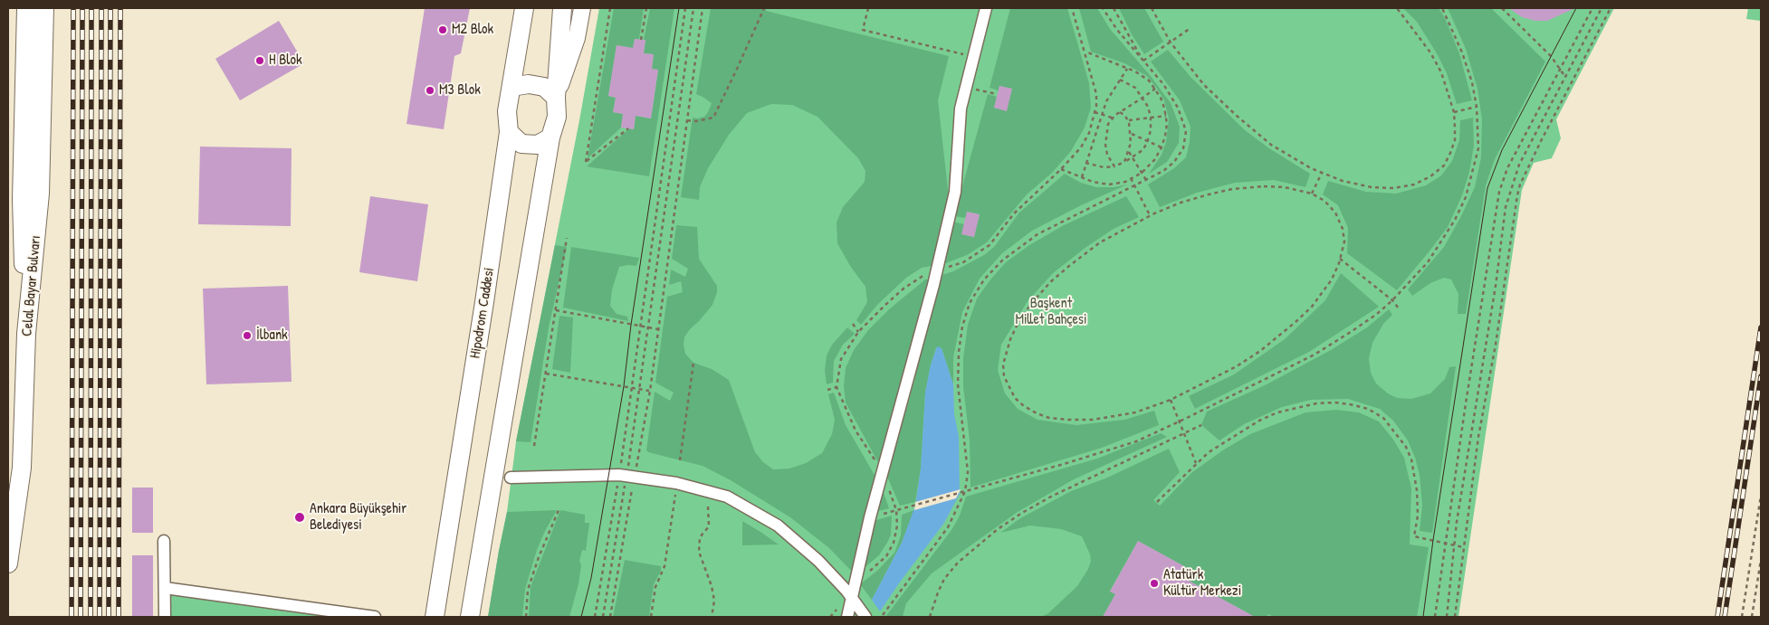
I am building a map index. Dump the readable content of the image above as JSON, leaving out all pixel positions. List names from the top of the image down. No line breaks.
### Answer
{"streets":{"main road":["Celal Bayar Bulvarı","Hipodrom Caddesi"]},"parks":["Başkent Millet Bahçesi"],"places":["M2 Blok","H Blok","M3 Blok","İlbank","Ankara Büyükşehir Belediyesi","Atatürk Kültür Merkezi"]}
